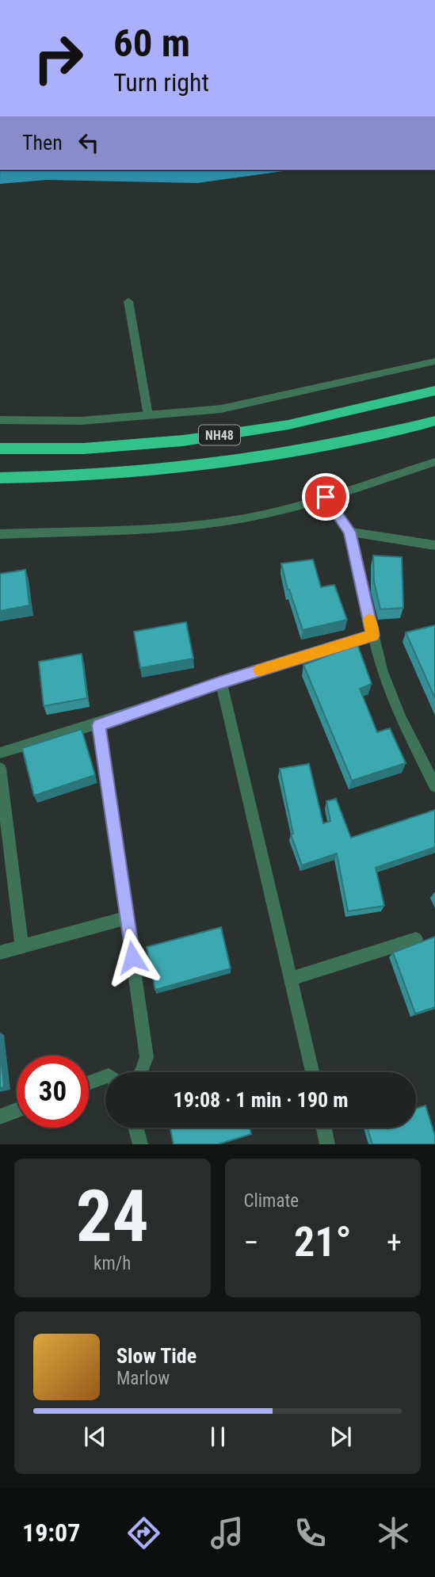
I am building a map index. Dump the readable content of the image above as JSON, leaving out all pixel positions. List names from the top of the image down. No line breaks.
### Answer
{"streets":{"highway":["NH48"]},"page":{"turn":["60 m","Turn right"],"then":"Then","limit":"30","trip":"19:08 · 1 min · 190 m","tile":[["24","km/h"],"Climate"],"heat":["−","21°","+"],"song":["Slow Tide","Marlow"],"tabs":"19:07"}}
